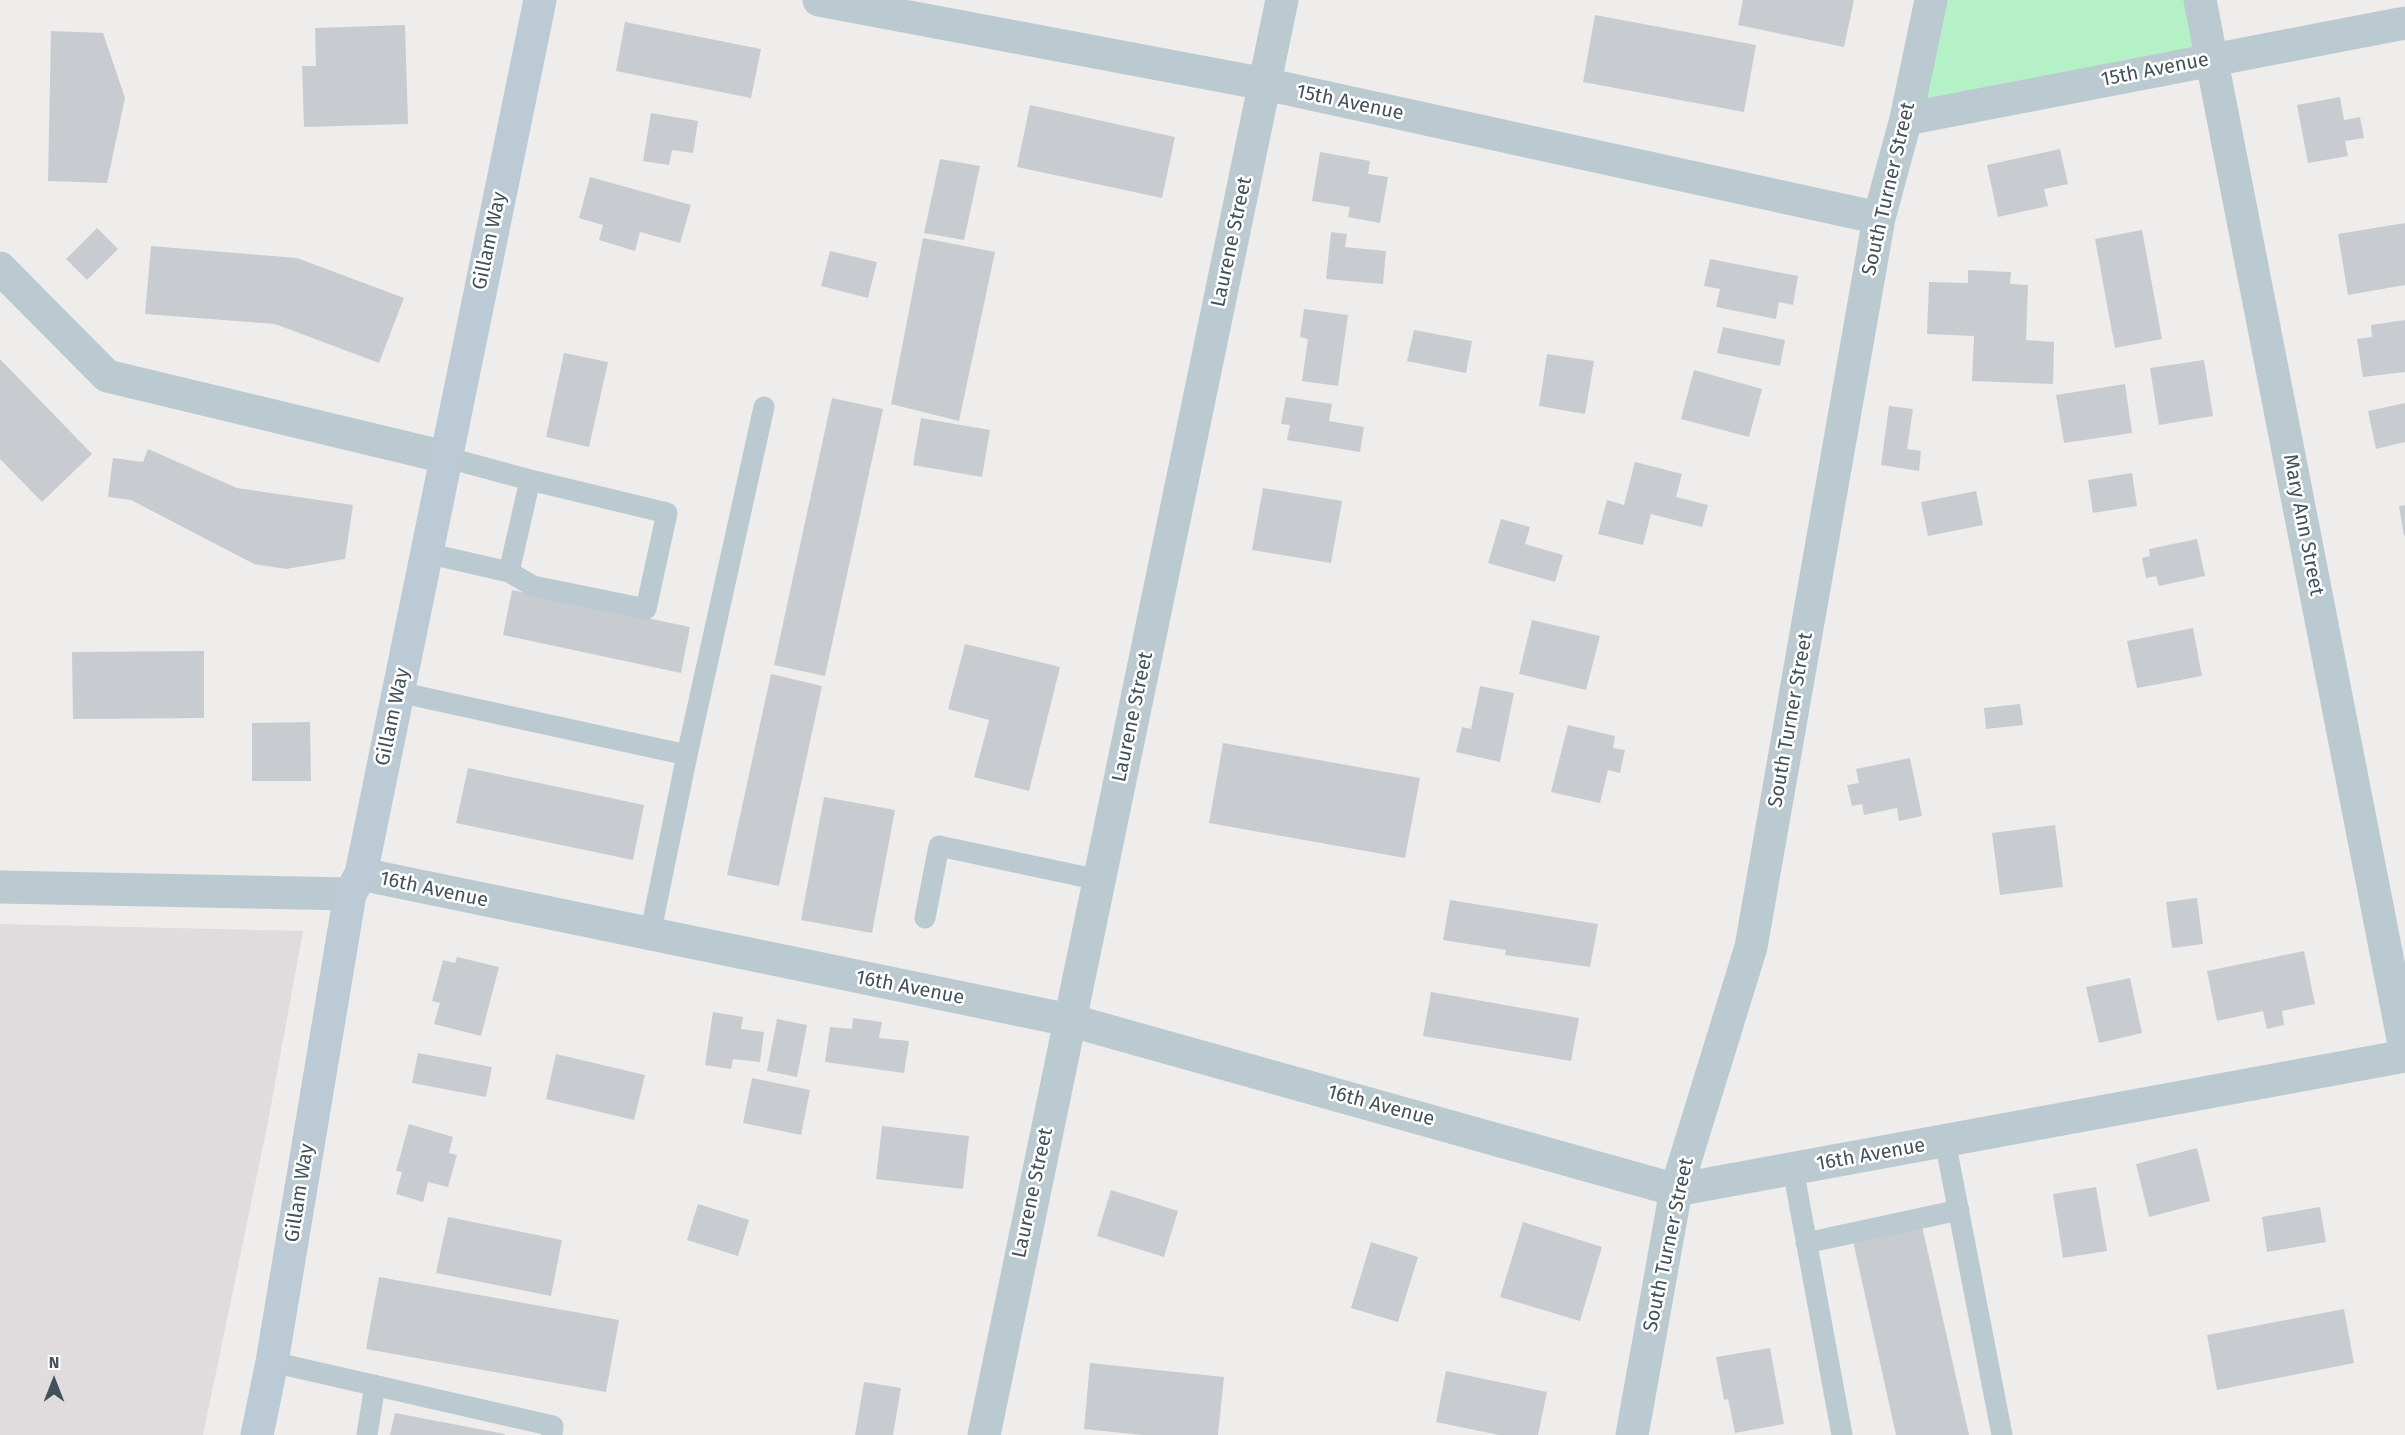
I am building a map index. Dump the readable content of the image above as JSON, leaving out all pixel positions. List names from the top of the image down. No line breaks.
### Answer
{"streets":{"street":["15th Avenue","South Turner Street","Gillam Way","Laurene Street","Mary Ann Street","16th Avenue"]},"crossings":[["15th Avenue","South Turner Street"],["15th Avenue","Laurene Street"],["15th Avenue","Mary Ann Street"],["South Turner Street","16th Avenue"],["Gillam Way","16th Avenue"],["Laurene Street","16th Avenue"]],"north":"top"}
